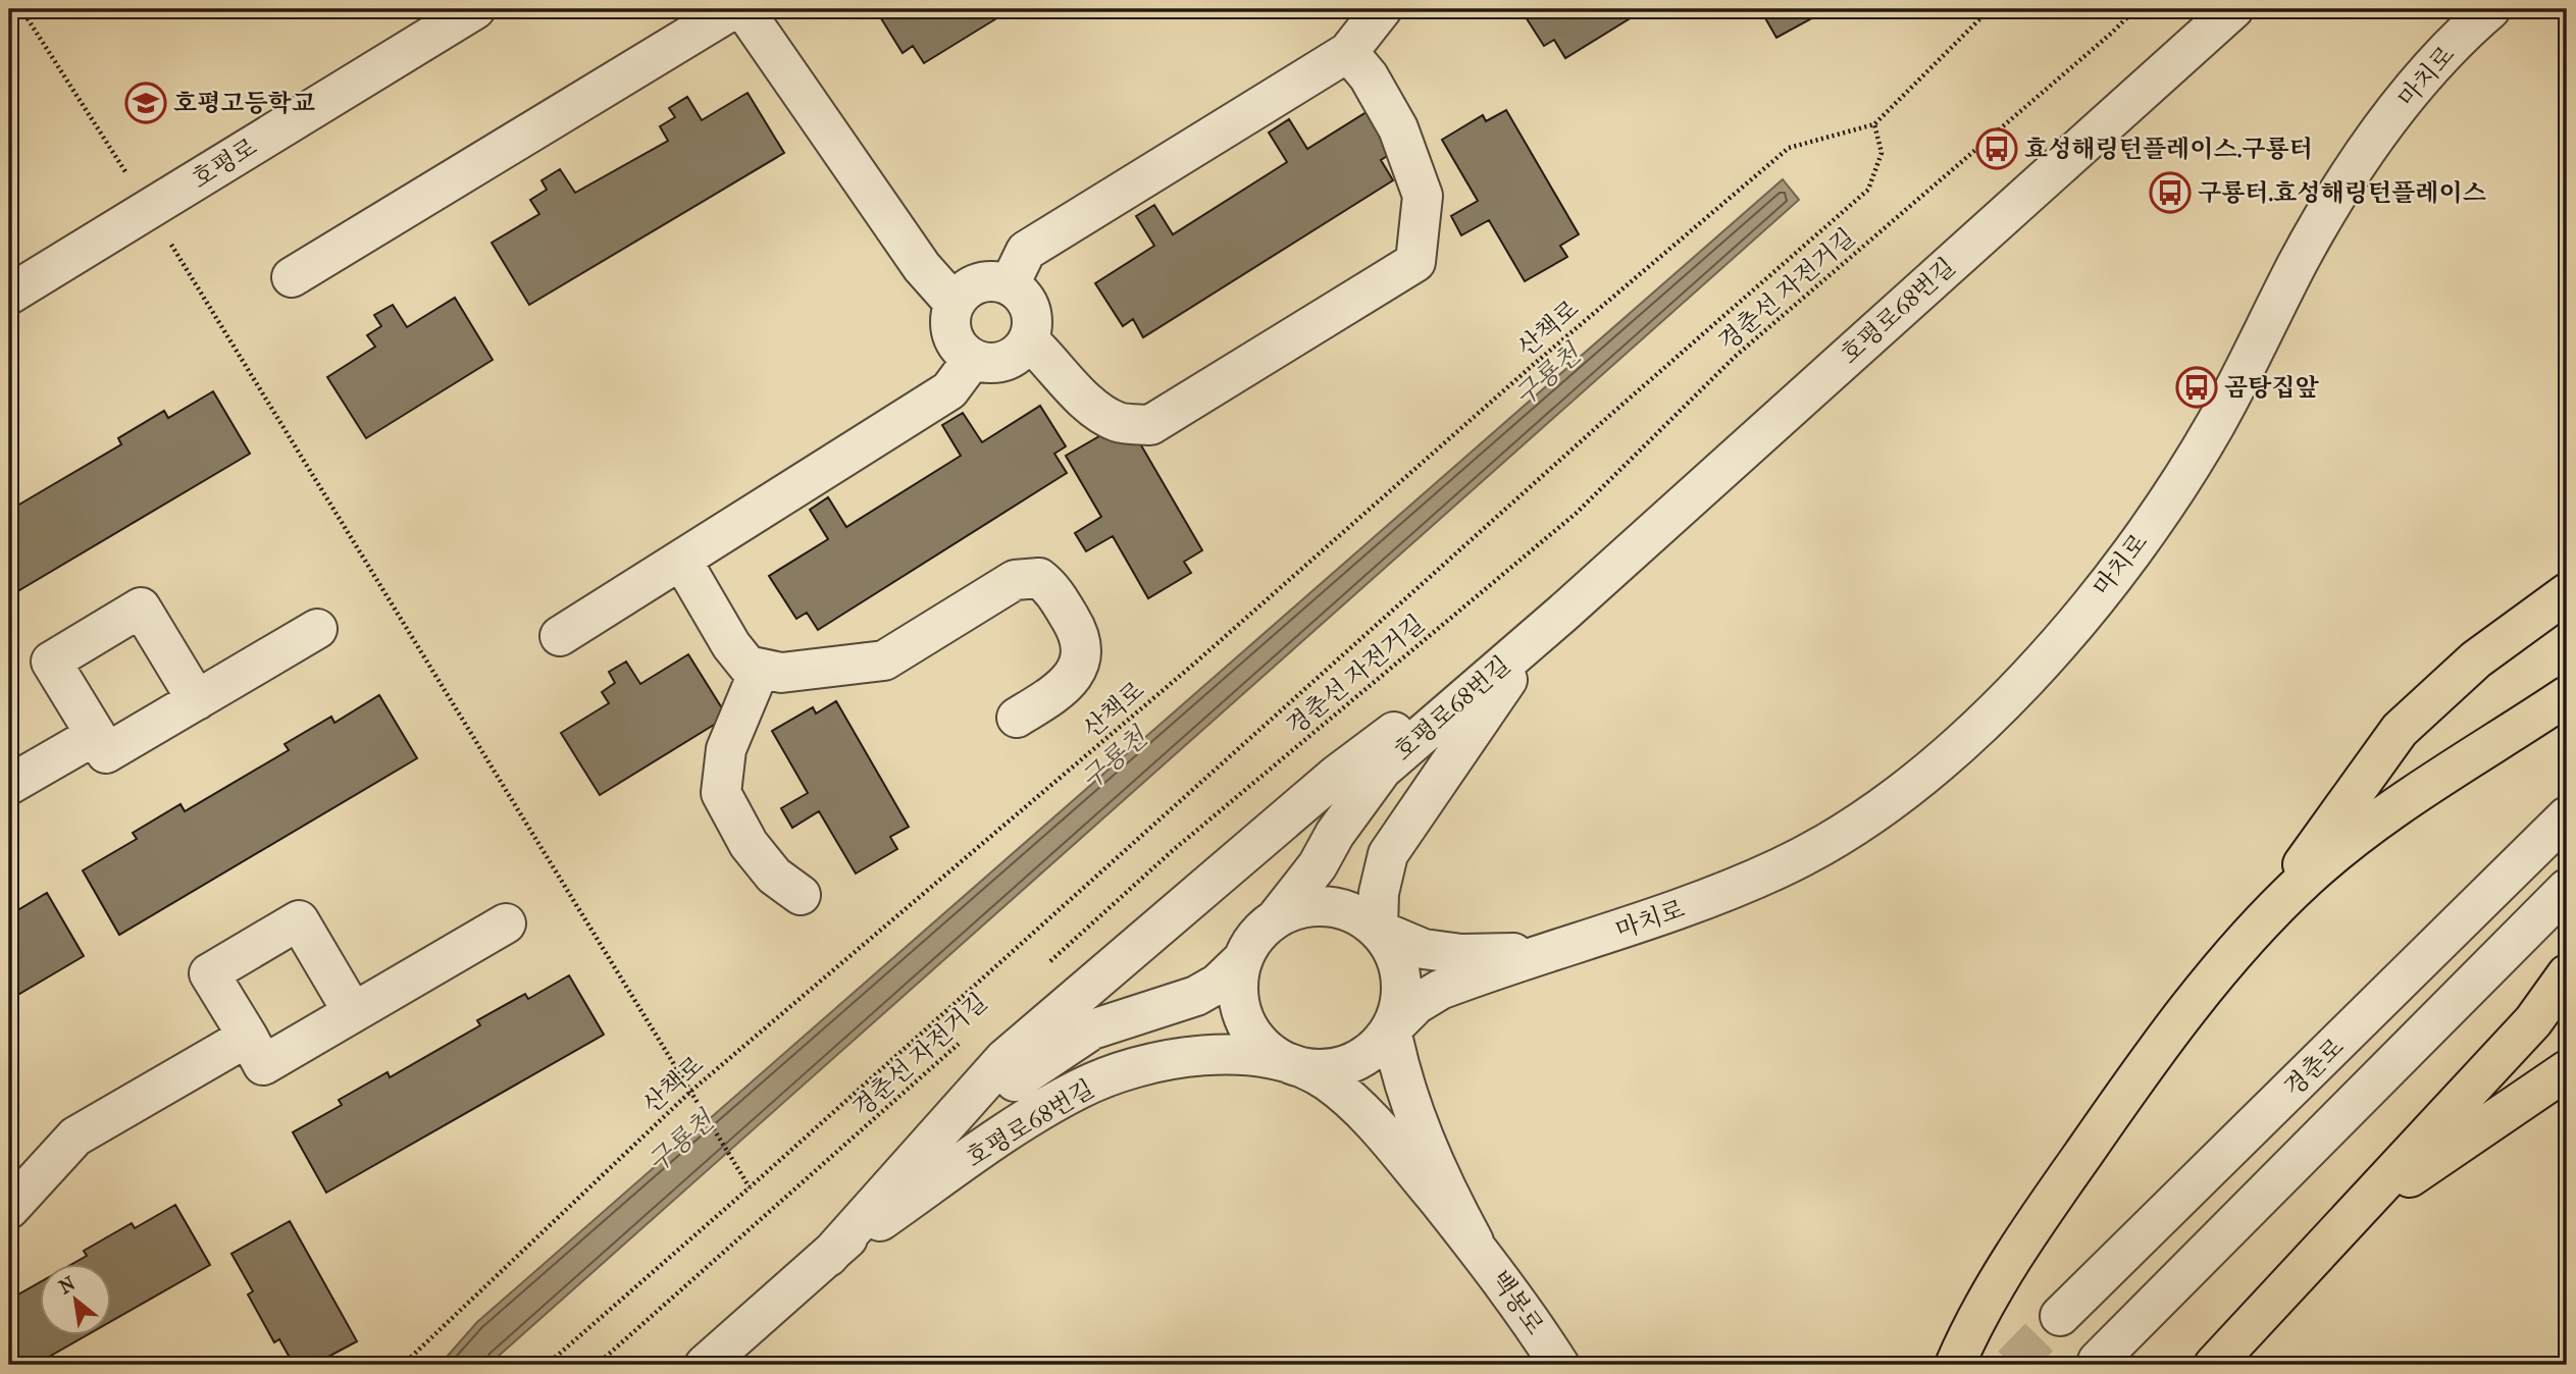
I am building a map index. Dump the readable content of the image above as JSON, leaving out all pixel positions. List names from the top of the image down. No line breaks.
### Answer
{"streets":{"street":["마치로","호평로","호평로68번길","경춘로","백봉로"],"path":["경춘선 자전거길","산책로"]},"crossings":[["마치로","호평로68번길"]],"water":["구룡천"],"places":{"school or university":["호평고등학교"],"bus stop":["효성해링턴플레이스.구룡터","구룡터.효성해링턴플레이스","곰탕집앞"]},"north":"top left"}
